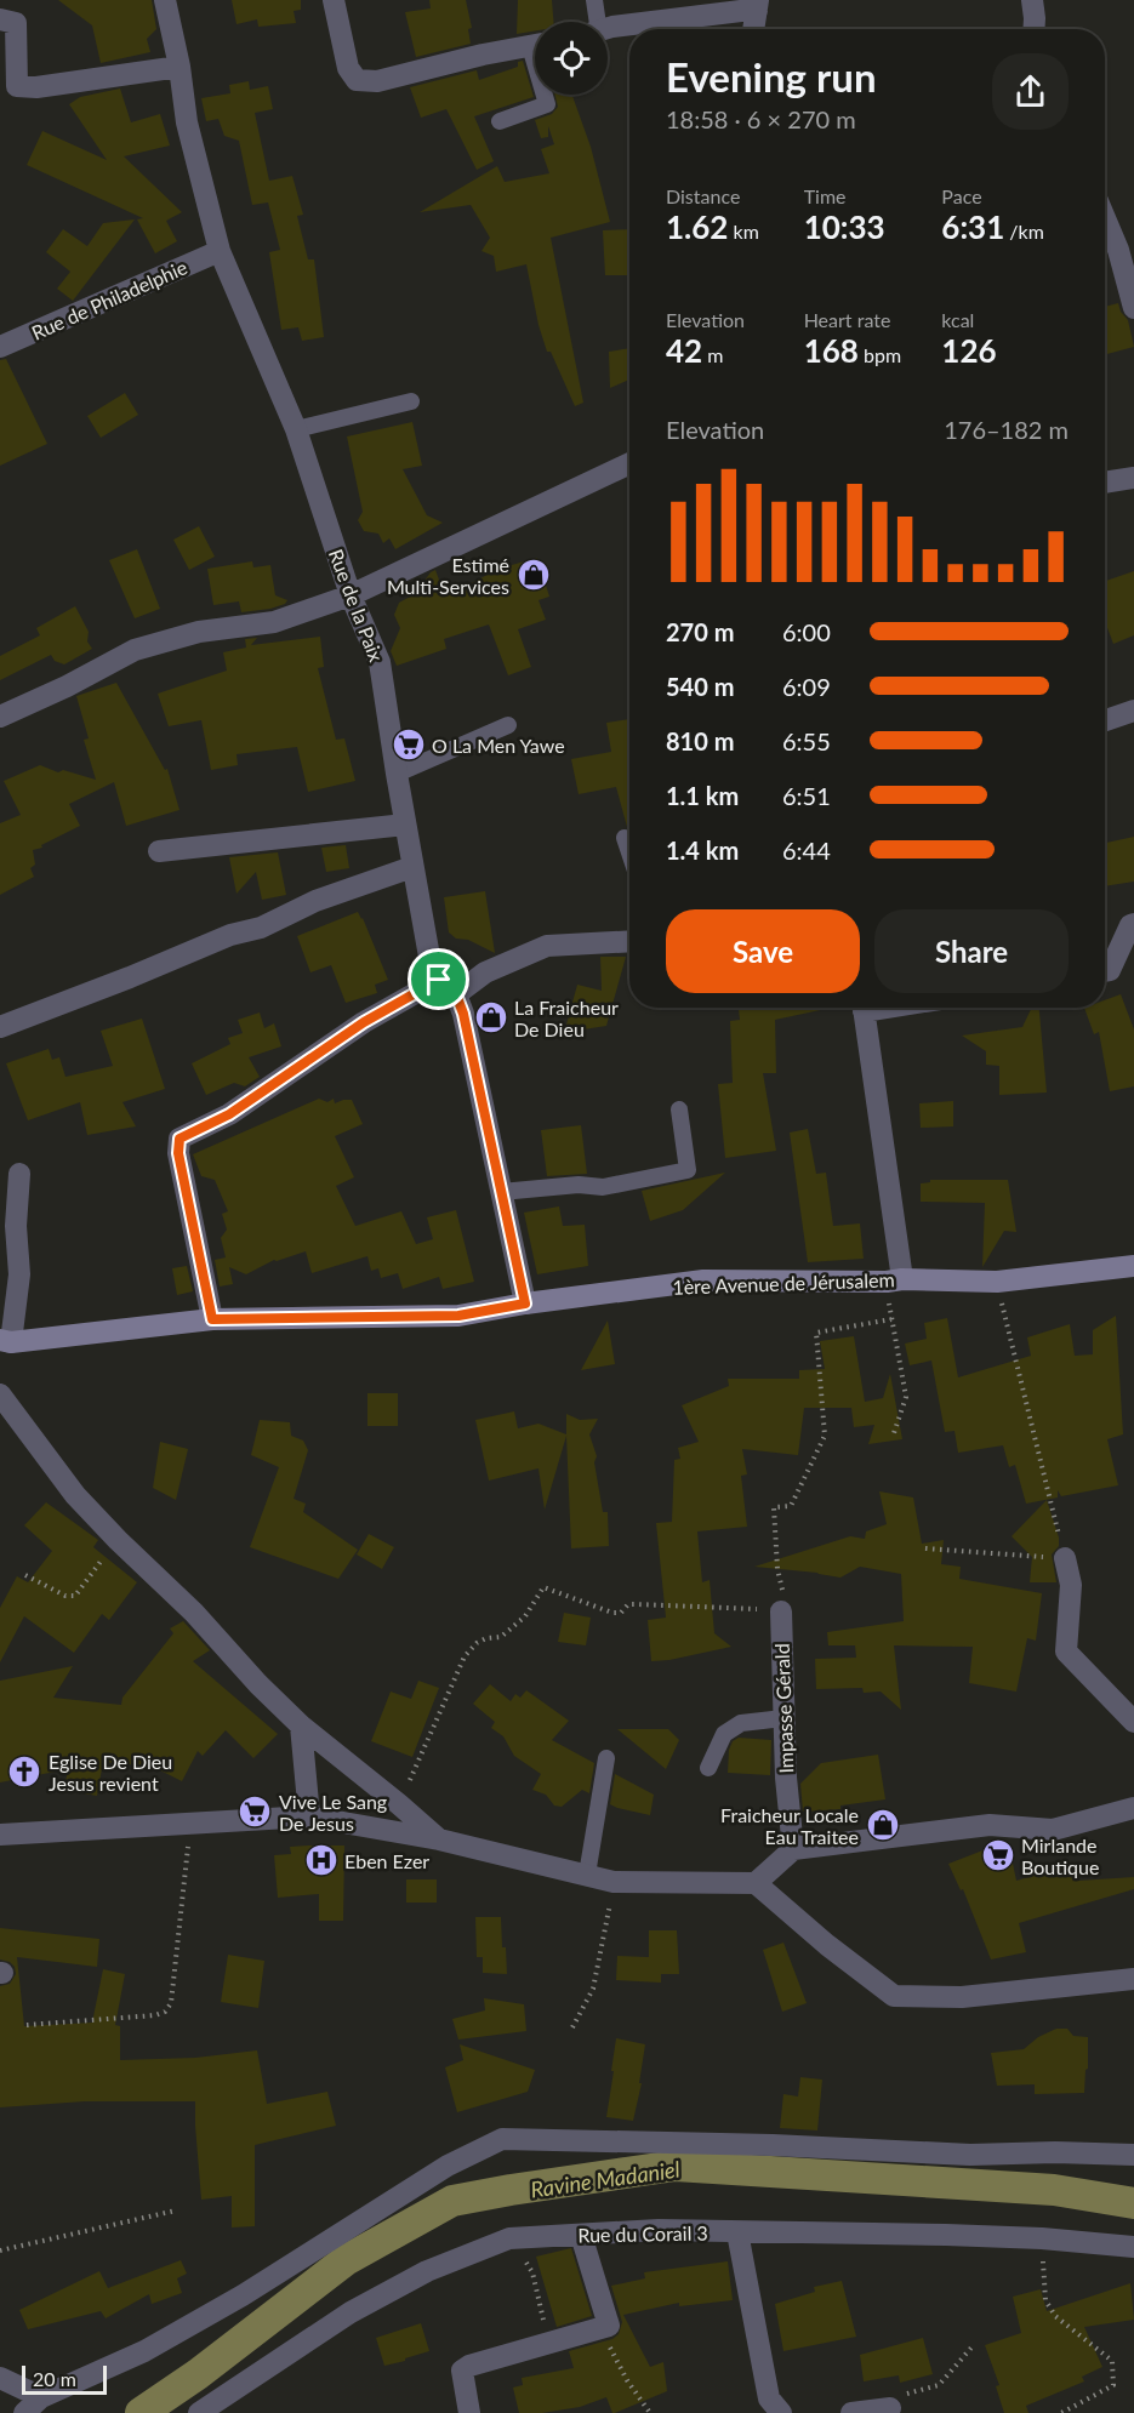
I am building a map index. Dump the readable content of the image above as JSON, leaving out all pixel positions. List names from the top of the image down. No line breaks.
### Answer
{"streets":{"street":["Rue de Philadelphie","Rue de la Paix","1ère Avenue de Jérusalem","Impasse Gérald","Rue du Corail 3"]},"crossings":[["Rue de Philadelphie","Rue de la Paix"]],"water":["Ravine Madaniel"],"places":{"shop":["Estimé Multi-Services","La Fraicheur De Dieu","Fraicheur Locale Eau Traitee"],"supermarket":["O La Men Yawe","Vive Le Sang De Jesus","Mirlande Boutique"],"church":["Eglise De Dieu Jesus revient"],"hospital":["Eben Ezer"]},"scale_bar":"20 m","page":{"heading":["Evening run","18:58 · 6 × 270 m"],"stats":[["Distance","1.62 km"],["Time","10:33"],["Pace","6:31 /km"],["Elevation","42 m"],["Heart rate","168 bpm"],["kcal","126"]],"chart":["Elevation","176–182 m"],"list":[{"name":"270 m","note":"6:00"},{"name":"540 m","note":"6:09"},{"name":"810 m","note":"6:55"},{"name":"1.1 km","note":"6:51"},{"name":"1.4 km","note":"6:44"}],"buttons":["Save","Share"],"scale":"20 m"}}
